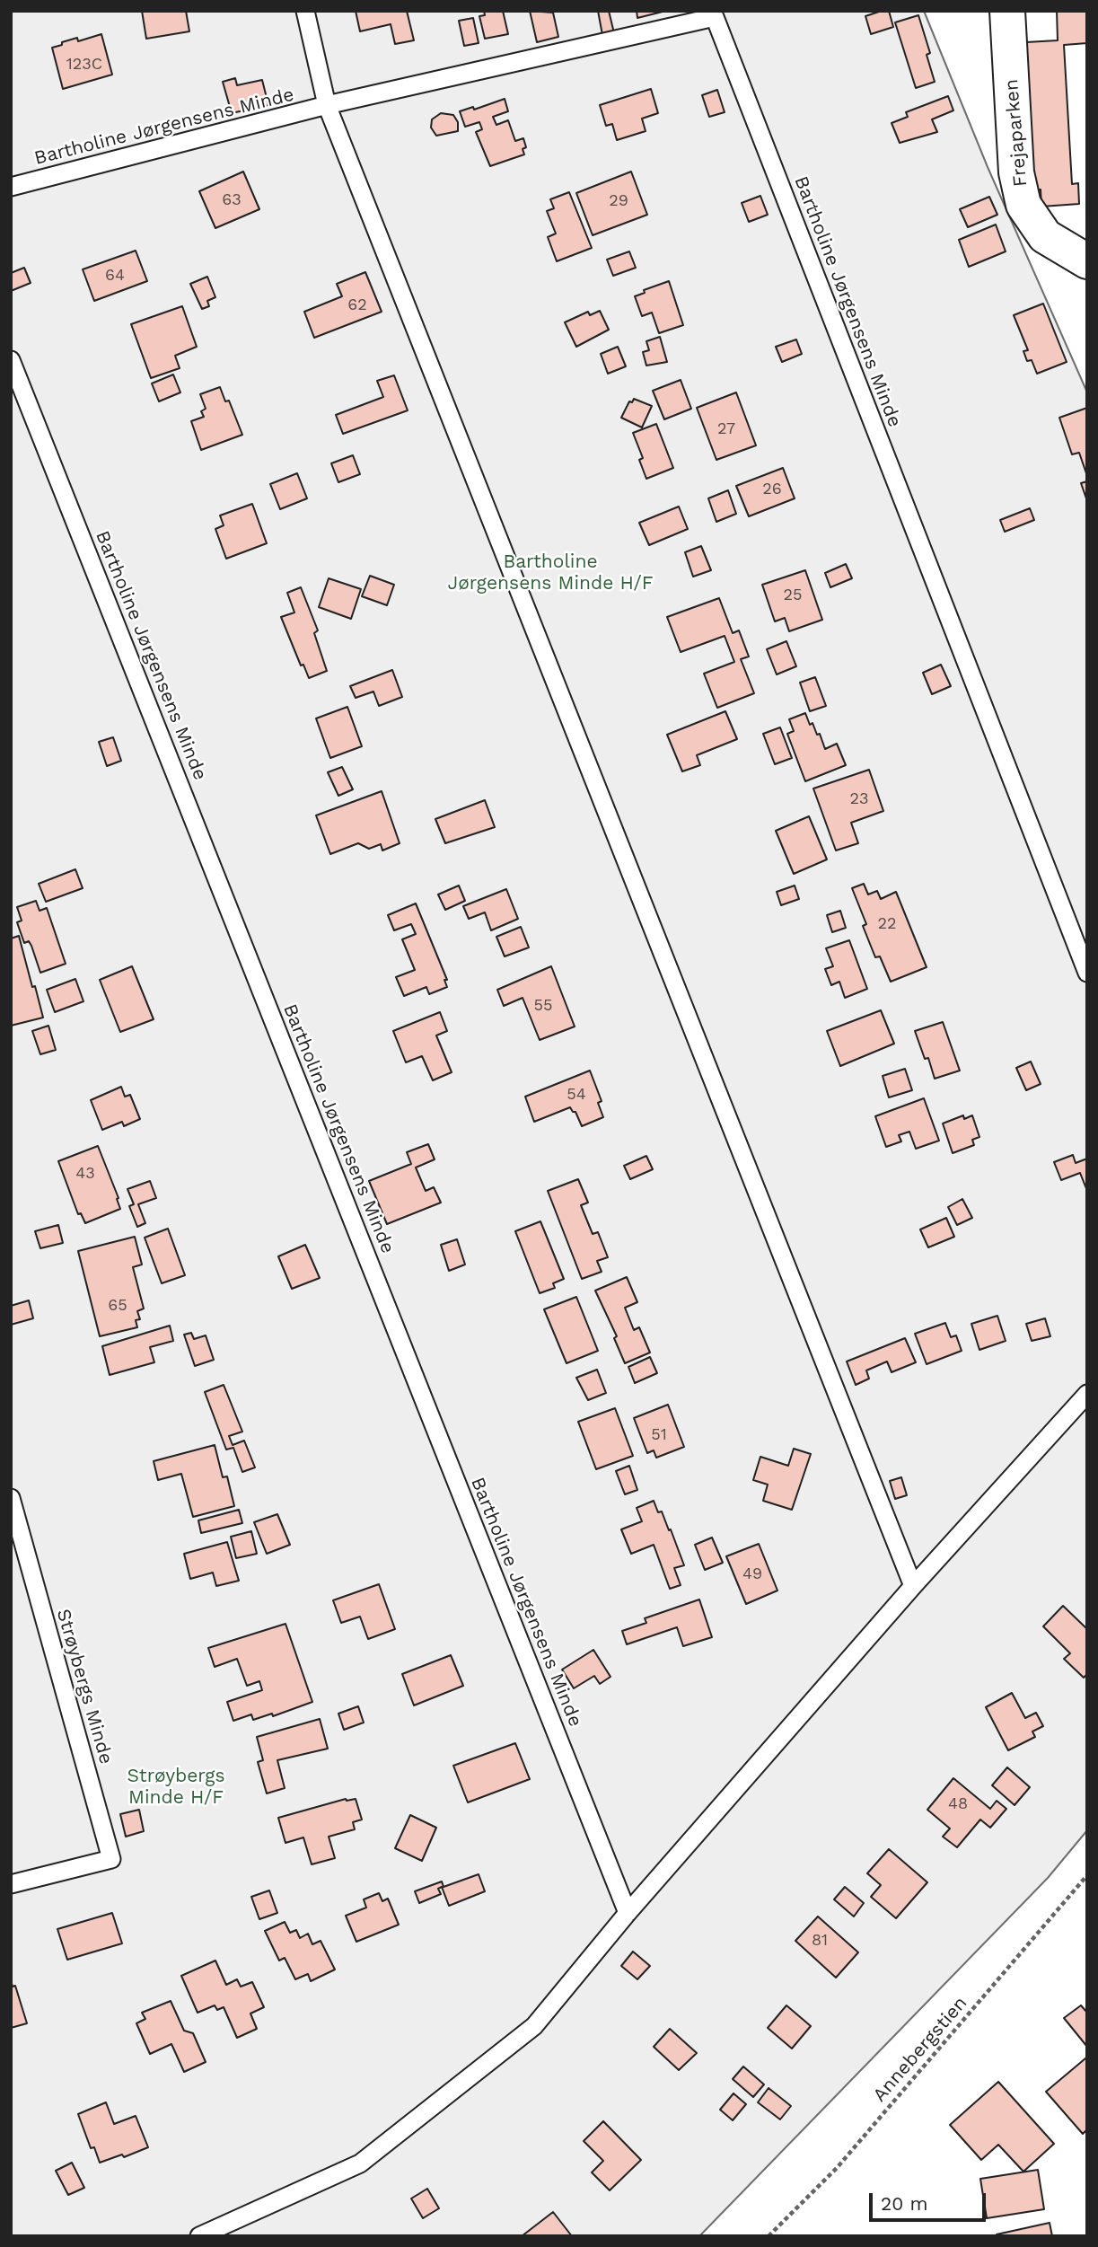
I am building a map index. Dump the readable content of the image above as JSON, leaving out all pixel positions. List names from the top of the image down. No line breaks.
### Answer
{"streets":{"street":["Frejaparken"],"lane":["Bartholine Jørgensens Minde","Strøybergs Minde"],"path":["Annebergstien"]},"parks":["Bartholine Jørgensens Minde H/F","Strøybergs Minde H/F"],"house_numbers":["123C","63","29","64","62","27","26","25","23","22","55","54","43","65","51","49","48","81"],"scale_bar":"20 m"}
